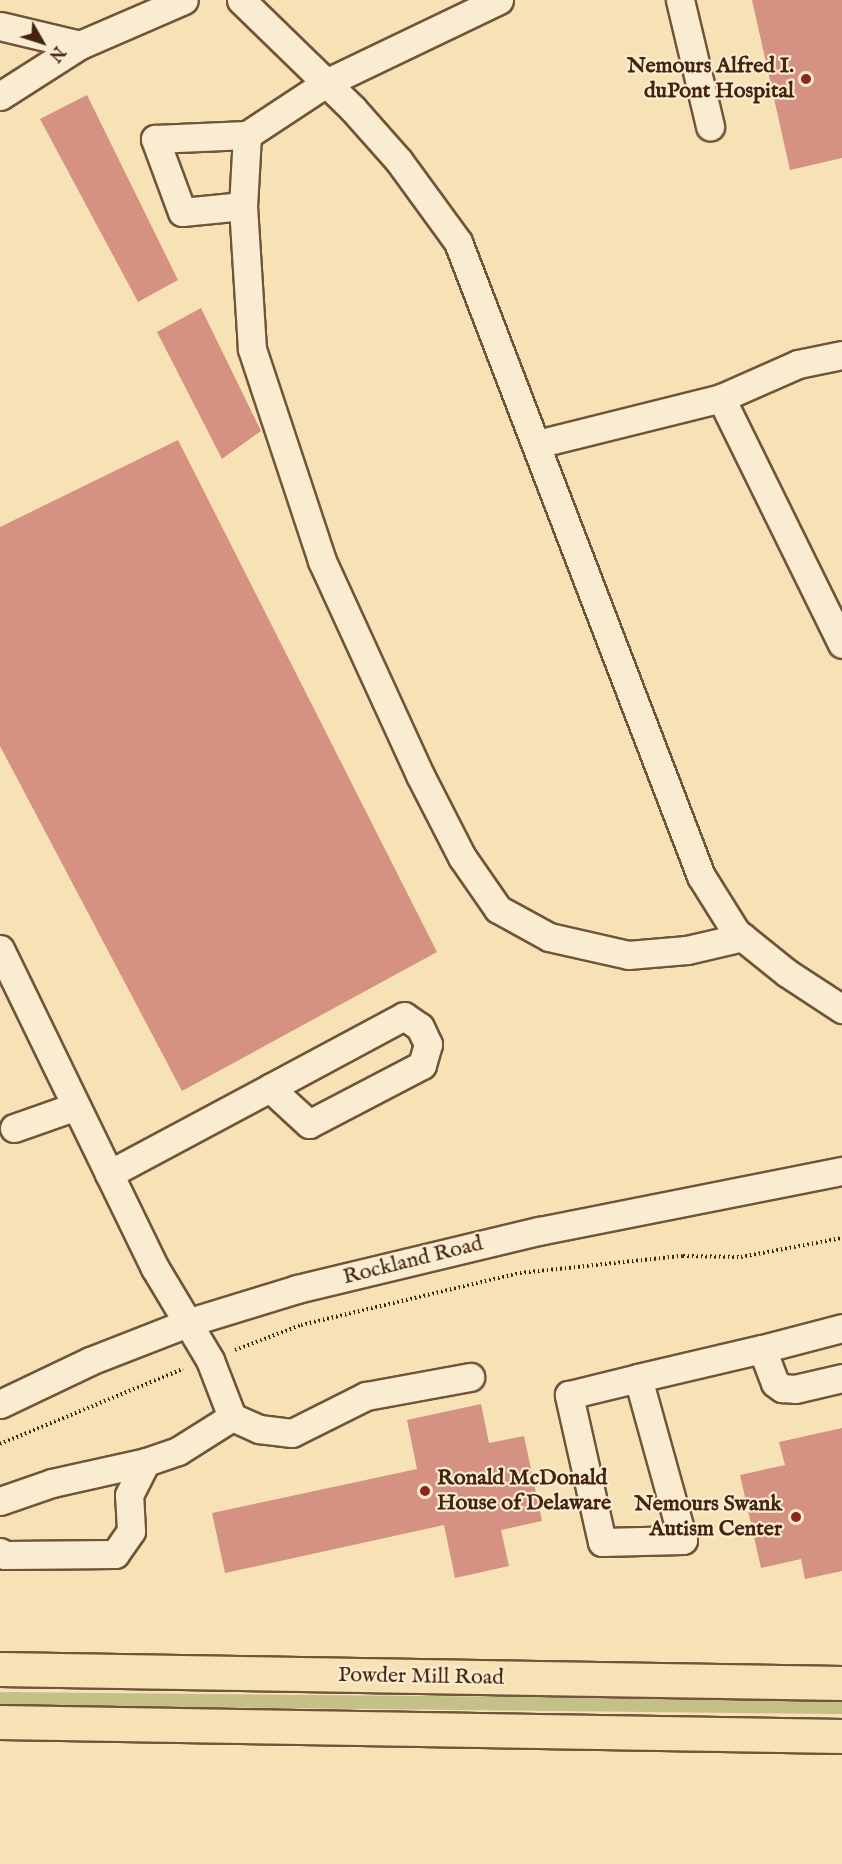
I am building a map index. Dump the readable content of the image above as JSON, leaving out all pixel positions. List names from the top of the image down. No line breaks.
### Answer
{"streets":{"highway":["Powder Mill Road"],"street":["Rockland Road"]},"places":["Nemours Alfred I. duPont Hospital","Ronald McDonald House of Delaware","Nemours Swank Autism Center"],"north":"bottom right"}
